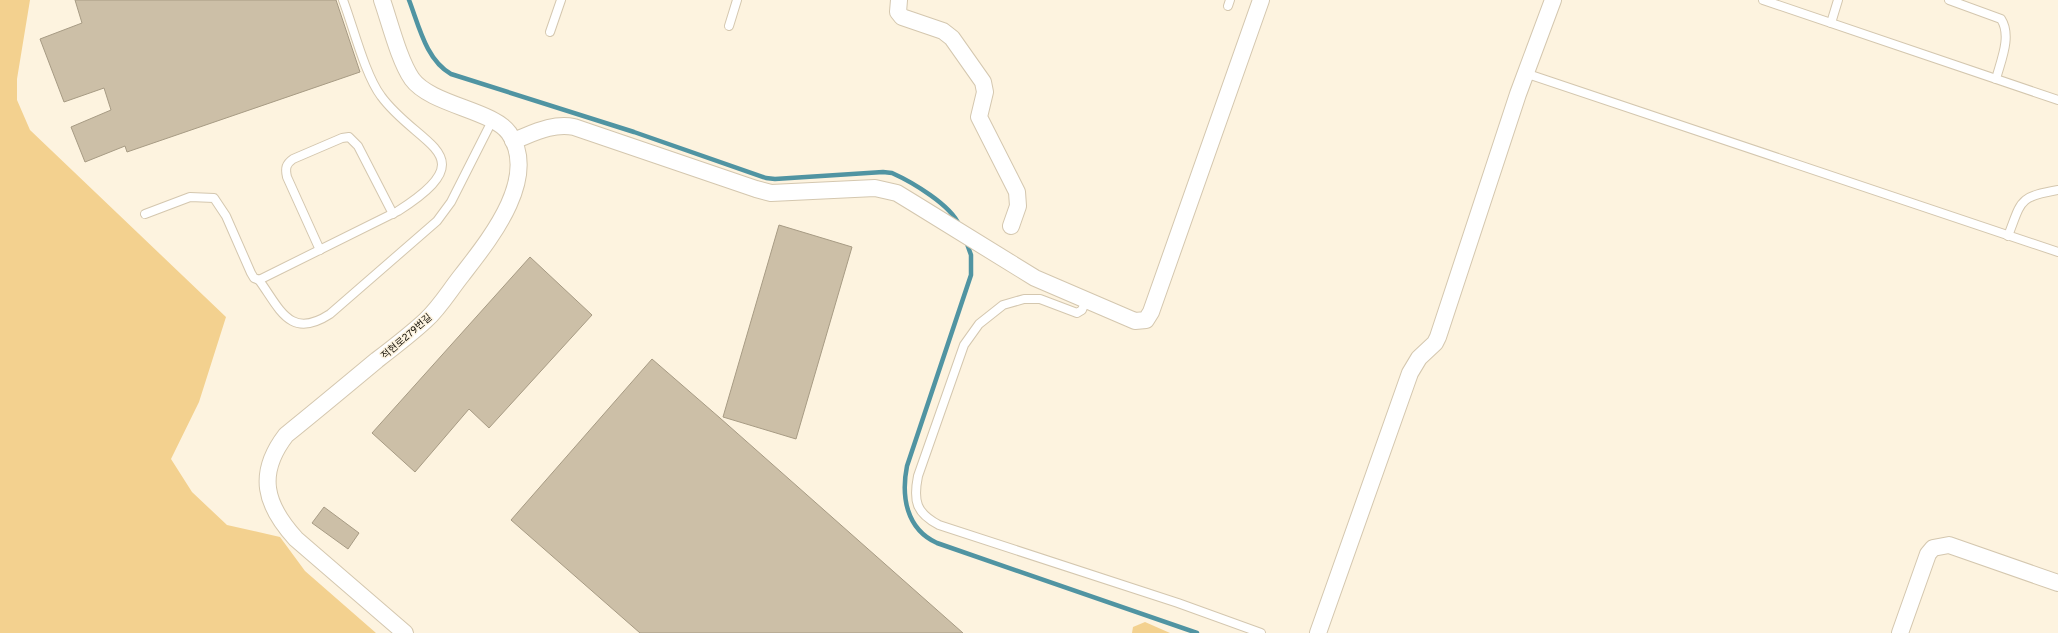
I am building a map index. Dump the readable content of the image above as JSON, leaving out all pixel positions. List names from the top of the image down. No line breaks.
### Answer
{"streets":{"street":["적현로279번길"]}}
